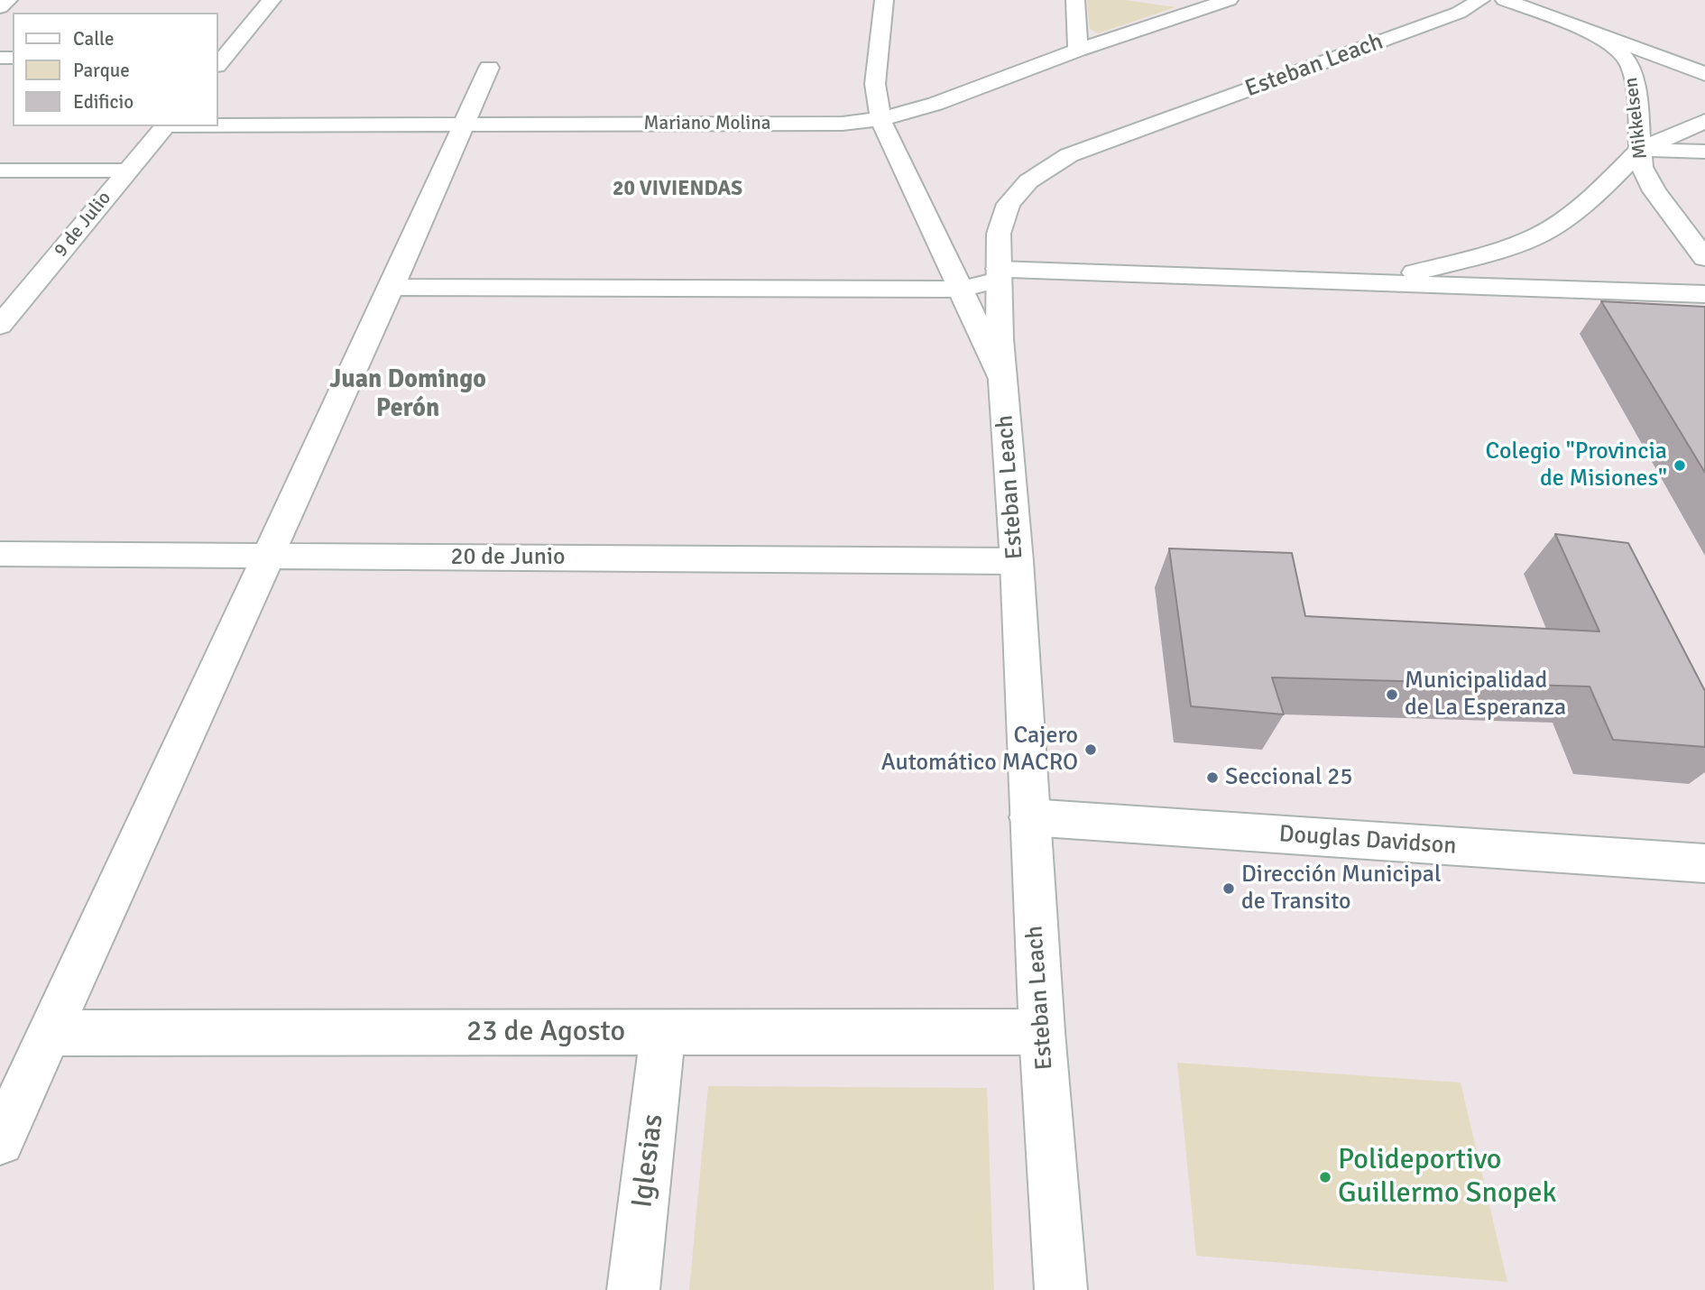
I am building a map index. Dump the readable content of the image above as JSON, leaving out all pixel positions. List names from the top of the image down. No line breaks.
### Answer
{"streets":{"street":["Esteban Leach","Mikkelsen","Mariano Molina","9 de Julio","20 de Junio","Douglas Davidson","23 de Agosto","Iglesias"]},"crossings":[["Esteban Leach","20 de Junio"],["Esteban Leach","Douglas Davidson"],["Esteban Leach","23 de Agosto"],["23 de Agosto","Iglesias"]],"districts":["20 VIVIENDAS","Juan Domingo Perón"],"places":["Colegio \"Provincia de Misiones\"","Municipalidad de La Esperanza","Cajero Automático MACRO","Seccional 25","Dirección Municipal de Transito","Polideportivo Guillermo Snopek"],"legend":["Calle","Parque","Edificio"]}
